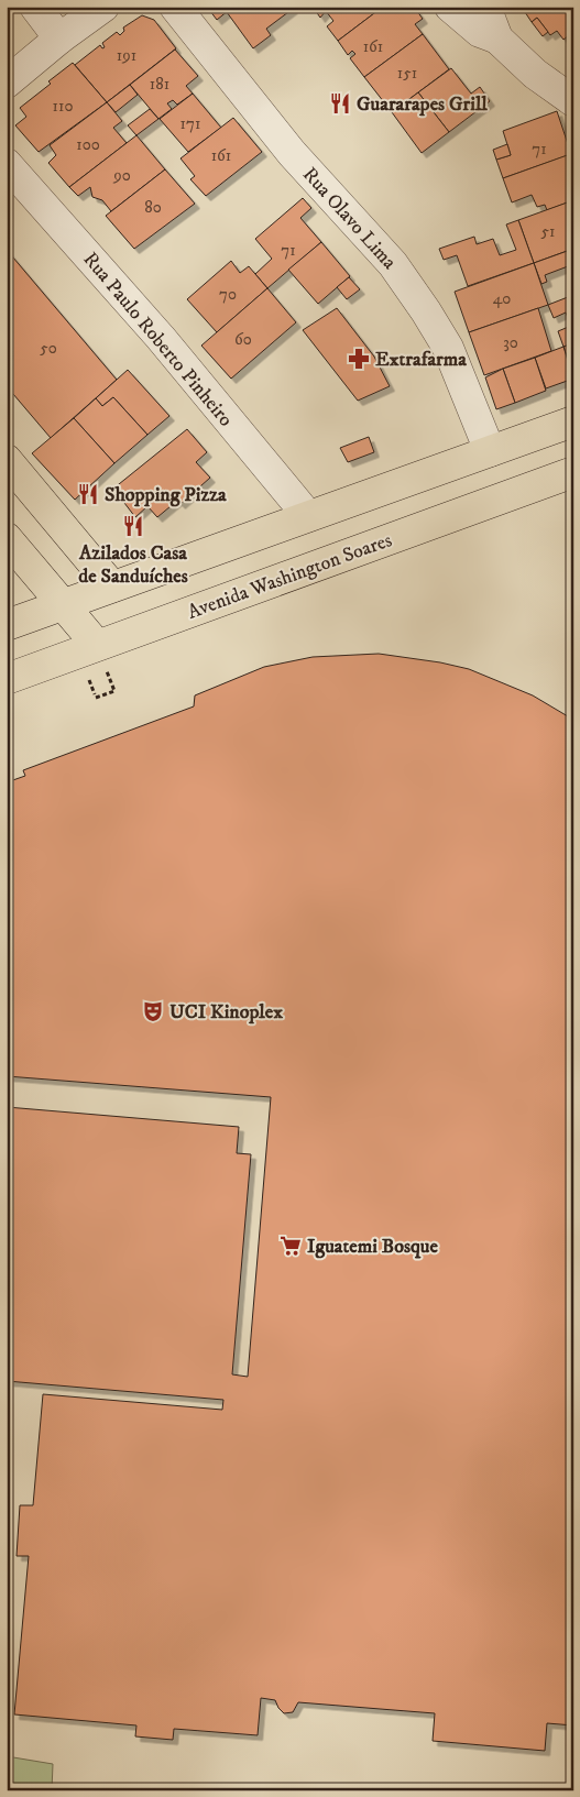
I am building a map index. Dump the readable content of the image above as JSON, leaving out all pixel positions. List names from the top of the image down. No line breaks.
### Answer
{"streets":{"main road":["Avenida Washington Soares"],"street":["Rua Olavo Lima","Rua Paulo Roberto Pinheiro"]},"places":{"restaurant":["Guararapes Grill","Shopping Pizza","Azilados Casa de Sanduíches"],"pharmacy":["Extrafarma"],"theatre":["UCI Kinoplex"],"supermarket":["Iguatemi Bosque"]},"house_numbers":["161","191","151","181","110","171","100","71","161","90","80","51","71","70","40","60","30","50"]}
